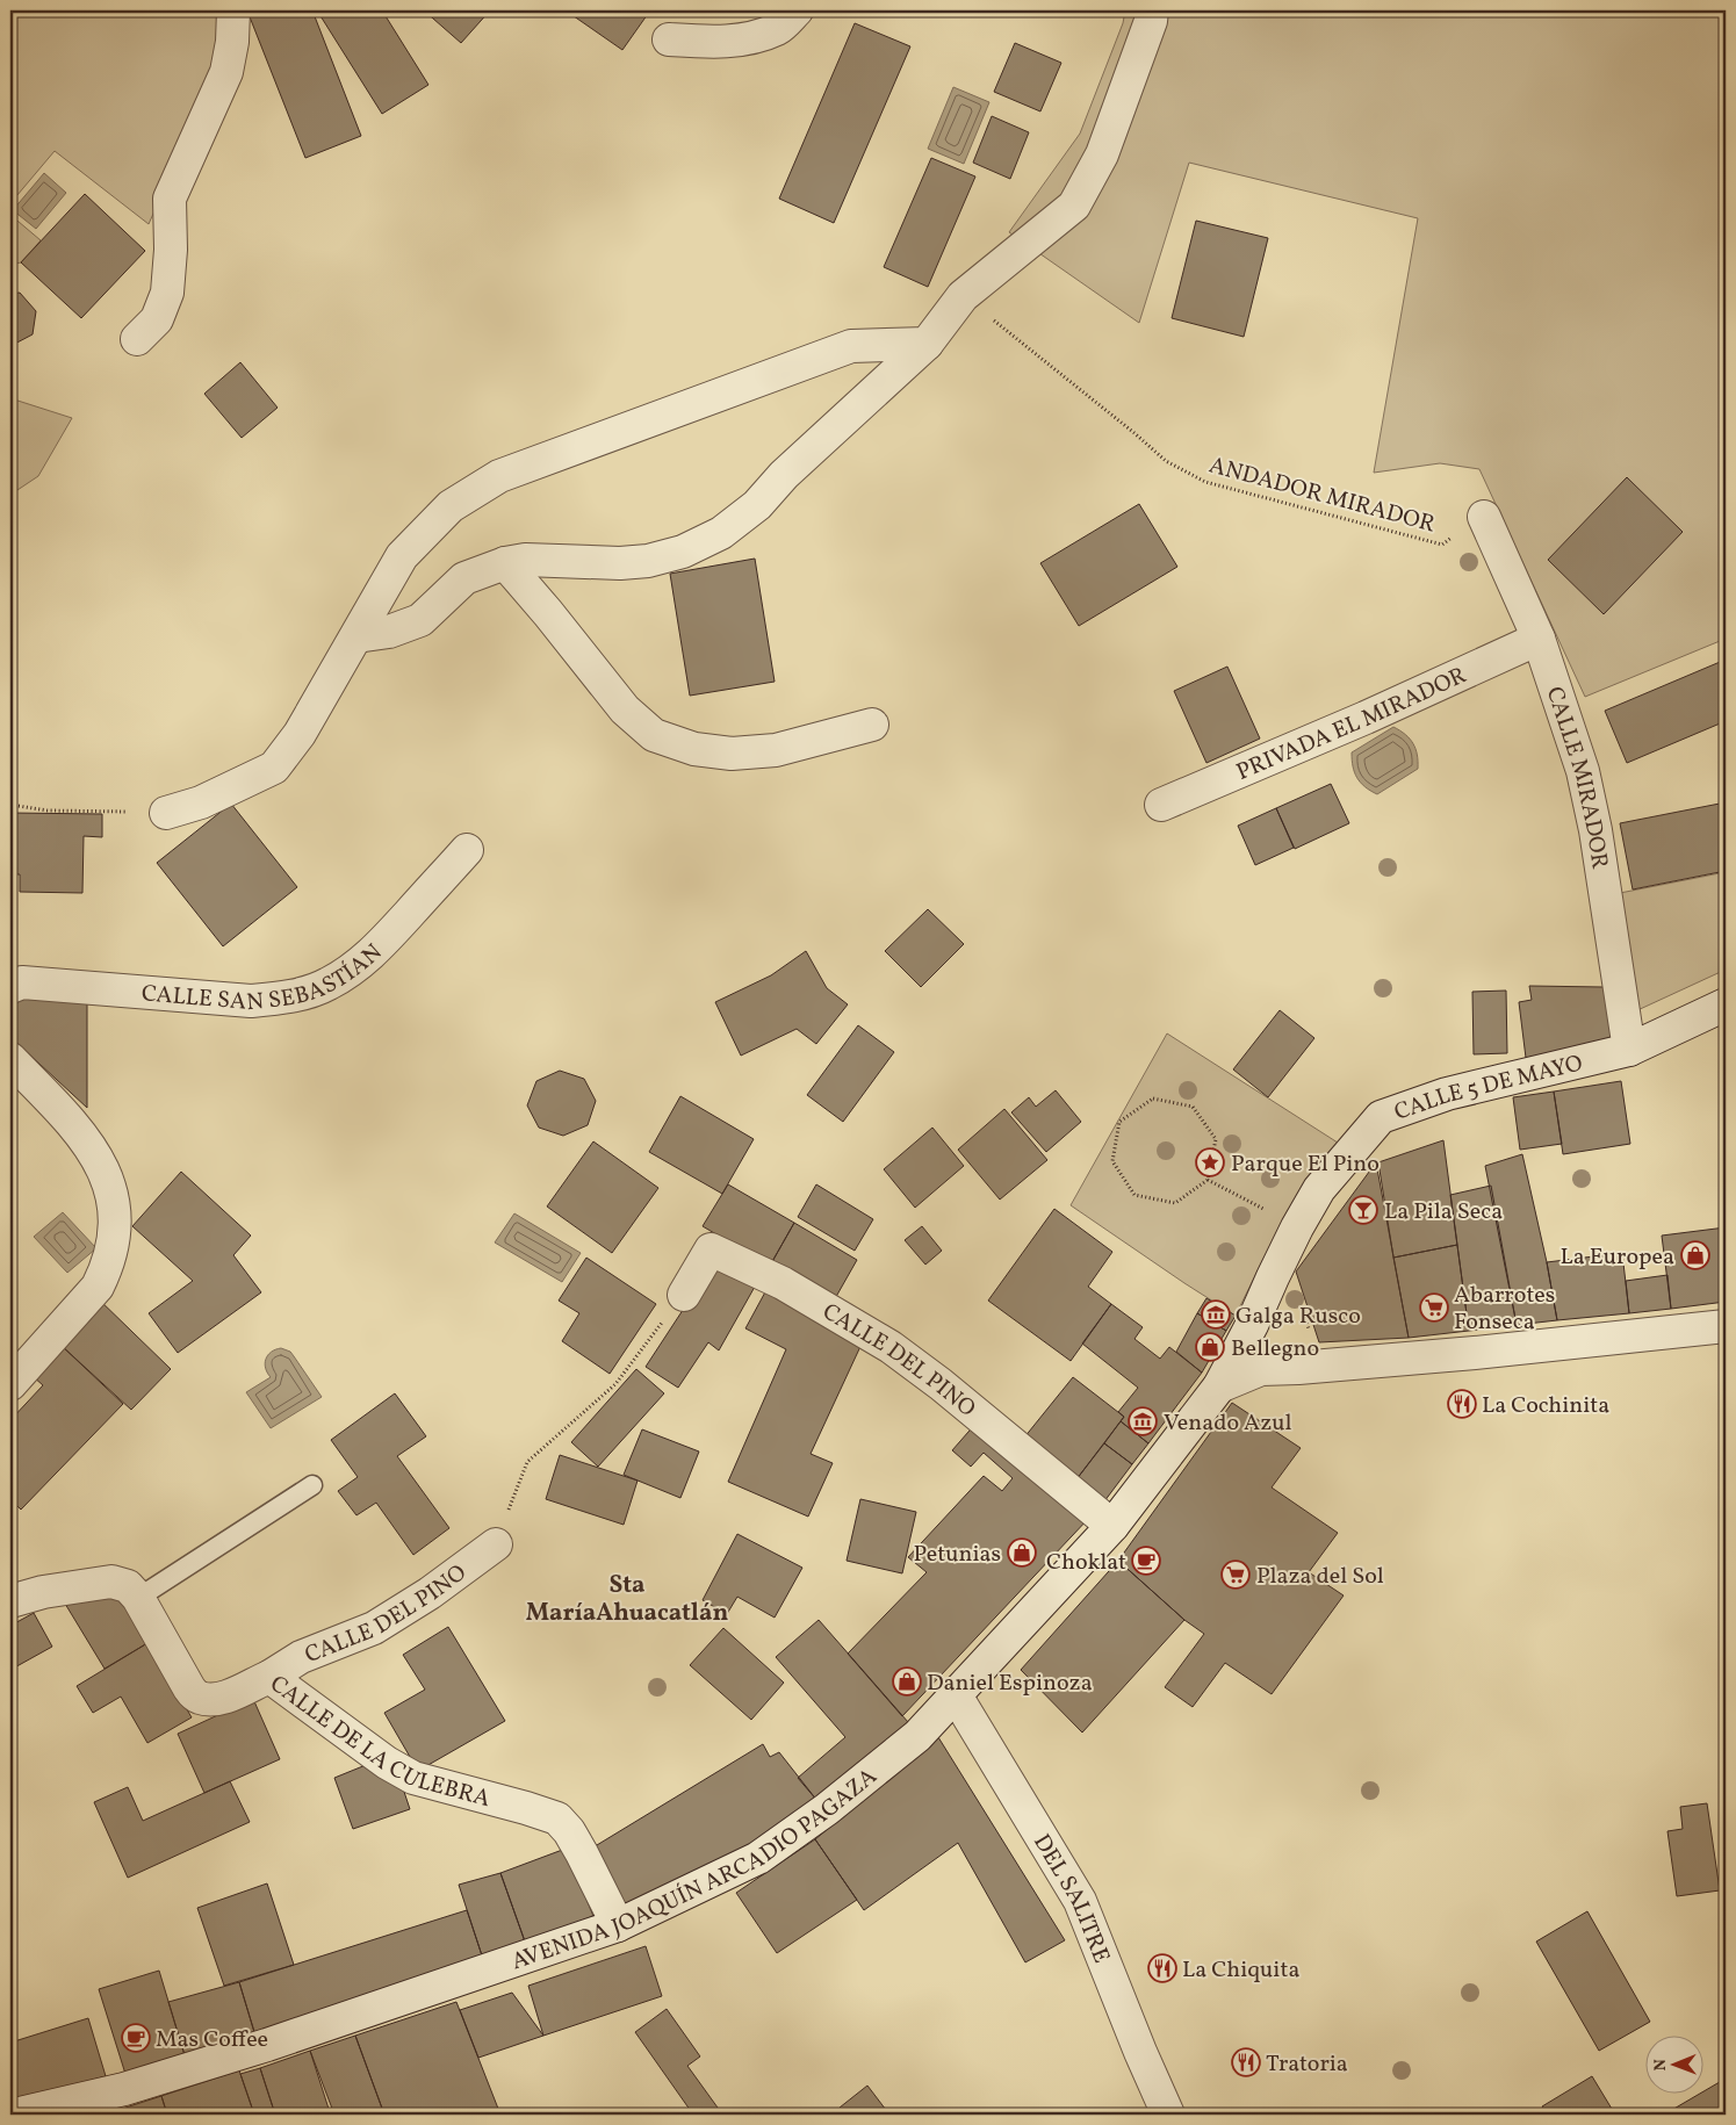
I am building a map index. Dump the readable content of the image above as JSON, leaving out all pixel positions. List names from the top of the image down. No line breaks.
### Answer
{"streets":{"street":["PRIVADA EL MIRADOR","CALLE MIRADOR","CALLE SAN SEBASTÍAN","CALLE 5 DE MAYO","CALLE DEL PINO","CALLE DE LA CULEBRA","AVENIDA JOAQUÍN ARCADIO PAGAZA","DEL SALITRE"],"path":["ANDADOR MIRADOR"]},"crossings":[["ANDADOR MIRADOR","CALLE MIRADOR"],["PRIVADA EL MIRADOR","CALLE MIRADOR"],["CALLE MIRADOR","CALLE 5 DE MAYO"],["CALLE 5 DE MAYO","AVENIDA JOAQUÍN ARCADIO PAGAZA"],["CALLE DEL PINO","CALLE DE LA CULEBRA"],["CALLE DEL PINO","AVENIDA JOAQUÍN ARCADIO PAGAZA"],["CALLE DE LA CULEBRA","AVENIDA JOAQUÍN ARCADIO PAGAZA"],["AVENIDA JOAQUÍN ARCADIO PAGAZA","DEL SALITRE"]],"districts":["Sta MaríaAhuacatlán"],"places":{"place":["Parque El Pino"],"bar":["La Pila Seca"],"shop":["La Europea","Bellegno","Petunias","Daniel Espinoza"],"supermarket":["Abarrotes Fonseca","Plaza del Sol"],"museum":["Galga Rusco","Venado Azul"],"restaurant":["La Cochinita","La Chiquita","Tratoria"],"cafe":["Choklat","Mas Coffee"]},"north":"left"}
